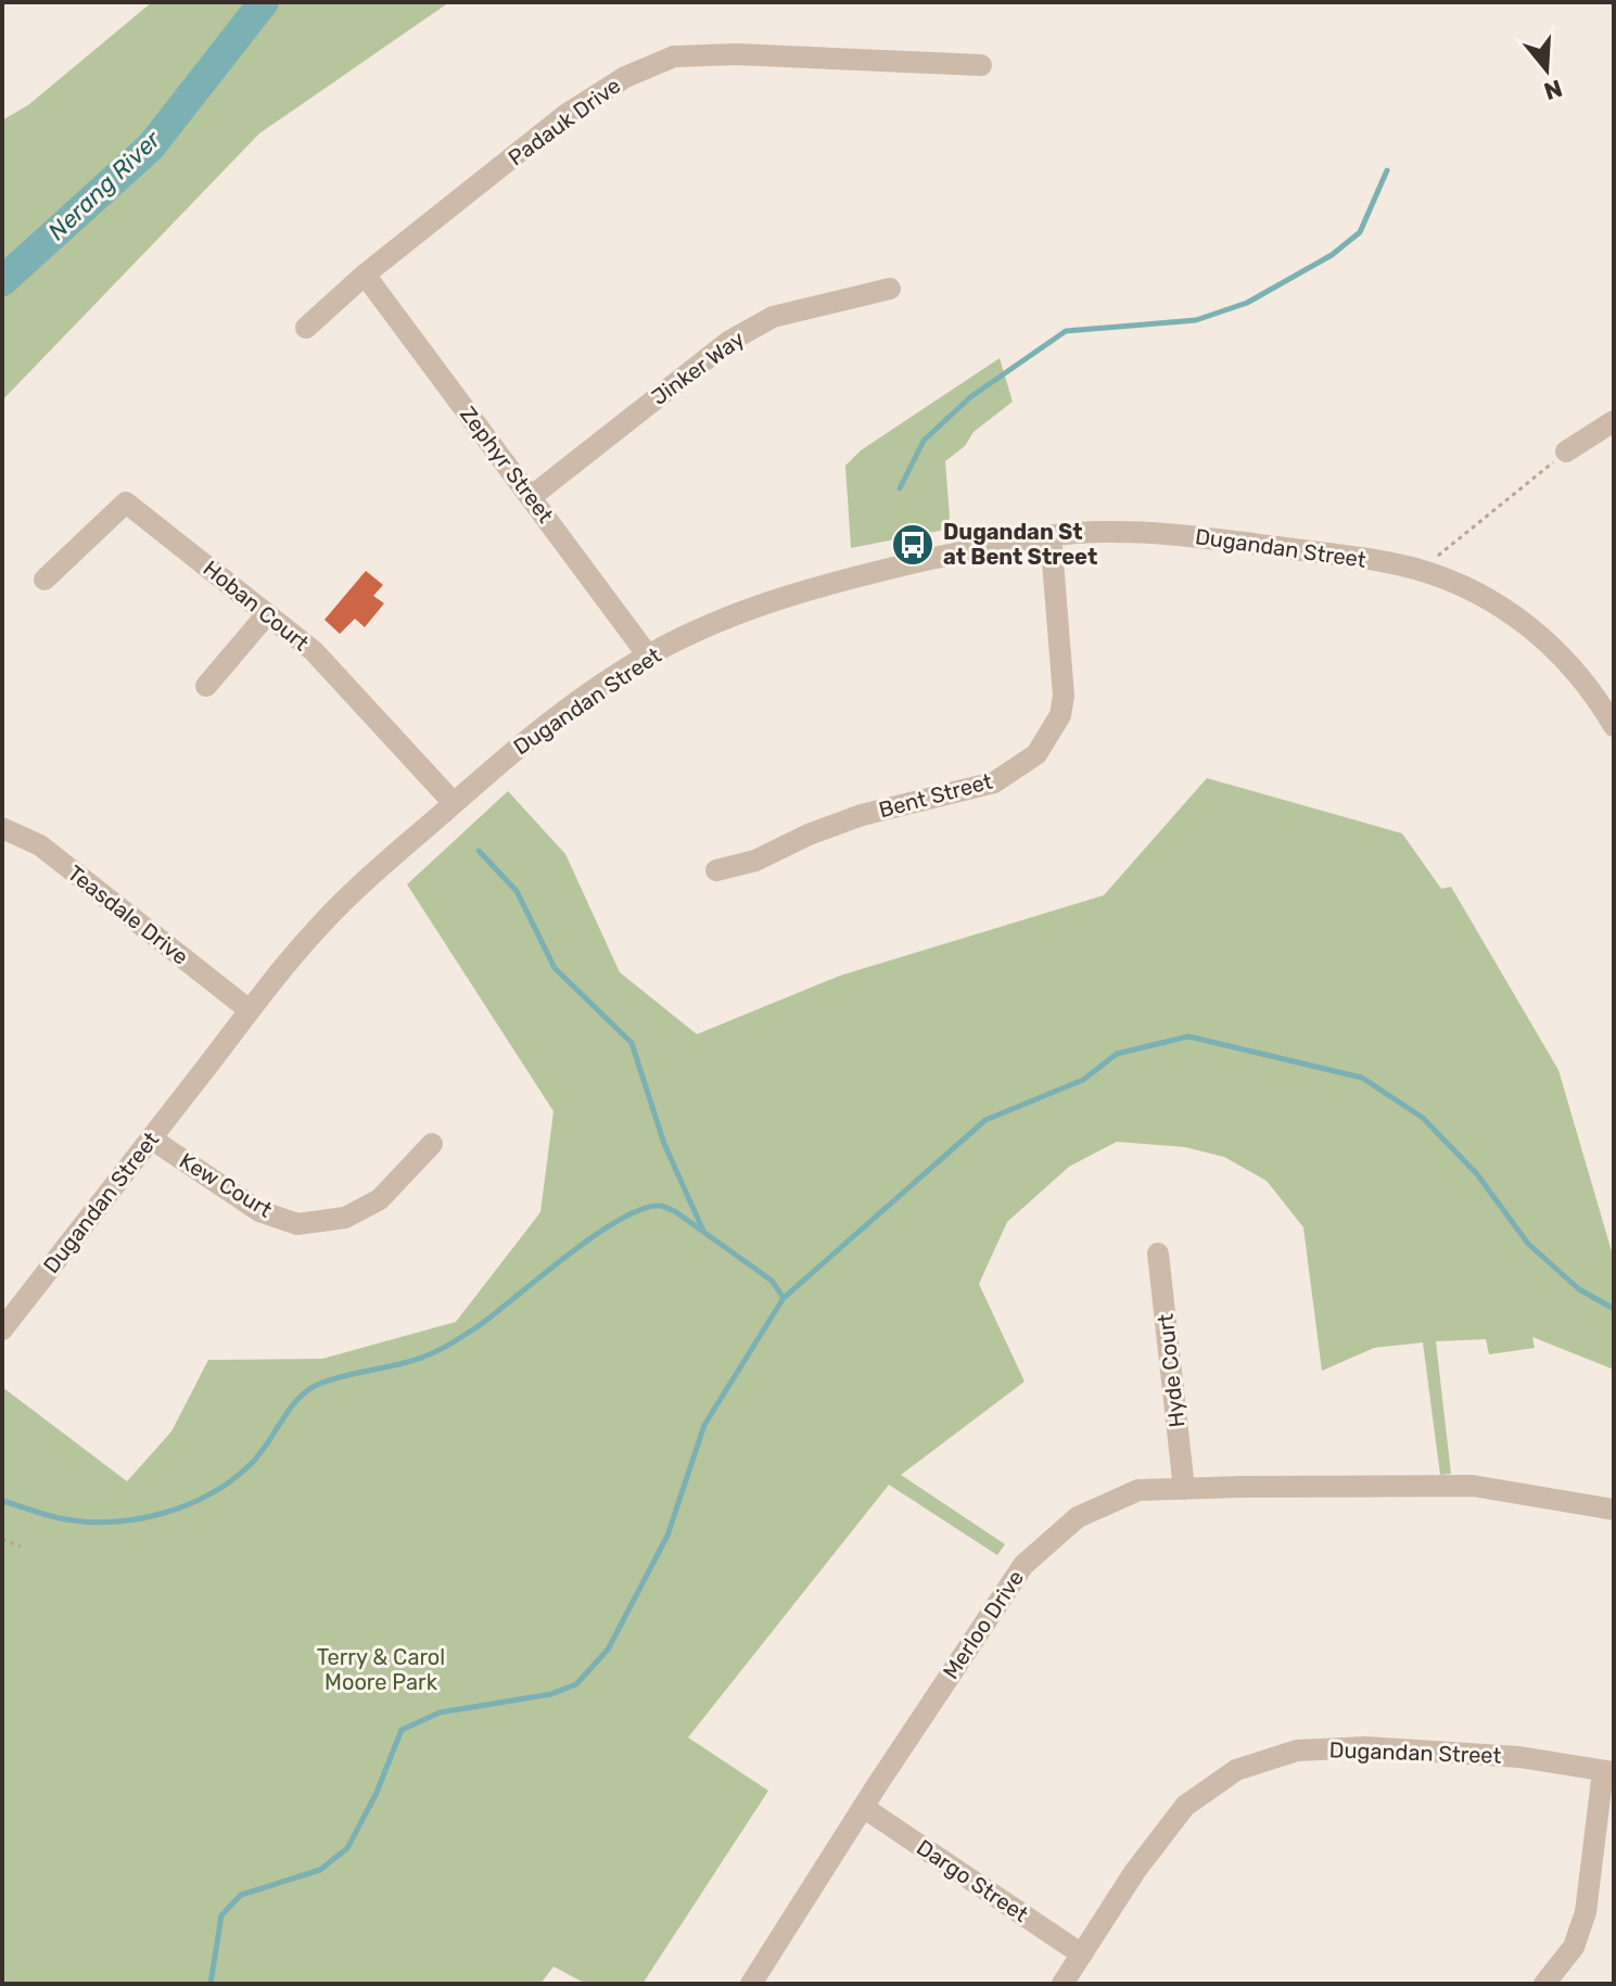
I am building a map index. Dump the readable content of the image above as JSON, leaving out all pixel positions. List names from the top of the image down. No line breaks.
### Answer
{"streets":{"street":["Padauk Drive","Jinker Way","Zephyr Street","Dugandan Street","Hoban Court","Bent Street","Teasdale Drive","Kew Court","Hyde Court","Merloo Drive","Dargo Street"]},"crossings":[["Padauk Drive","Zephyr Street"],["Jinker Way","Zephyr Street"],["Zephyr Street","Dugandan Street"],["Dugandan Street","Hoban Court"],["Dugandan Street","Bent Street"],["Dugandan Street","Teasdale Drive"],["Dugandan Street","Kew Court"],["Dugandan Street","Dargo Street"],["Hyde Court","Merloo Drive"],["Merloo Drive","Dargo Street"]],"water":["Nerang River"],"parks":["Terry & Carol Moore Park"],"places":{"bus stop":["Dugandan St at Bent Street"]},"north":"bottom"}
